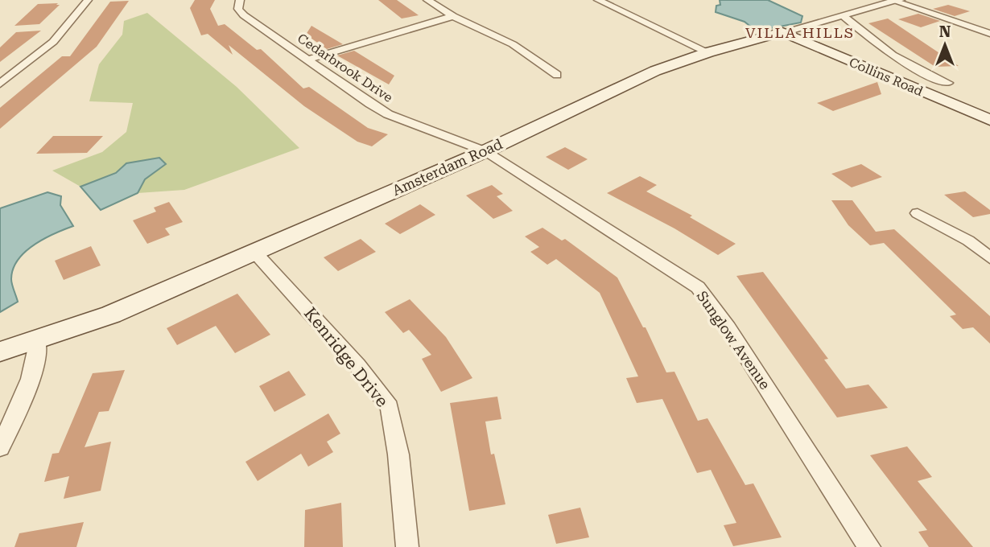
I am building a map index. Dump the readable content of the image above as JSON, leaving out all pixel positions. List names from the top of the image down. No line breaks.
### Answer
{"streets":{"main road":["Collins Road","Amsterdam Road"],"street":["Cedarbrook Drive","Sunglow Avenue","Kenridge Drive"]},"crossings":[["Cedarbrook Drive","Amsterdam Road"],["Cedarbrook Drive","Sunglow Avenue"],["Collins Road","Amsterdam Road"],["Amsterdam Road","Sunglow Avenue"],["Amsterdam Road","Kenridge Drive"]],"districts":["VILLA HILLS"],"north":"top"}
